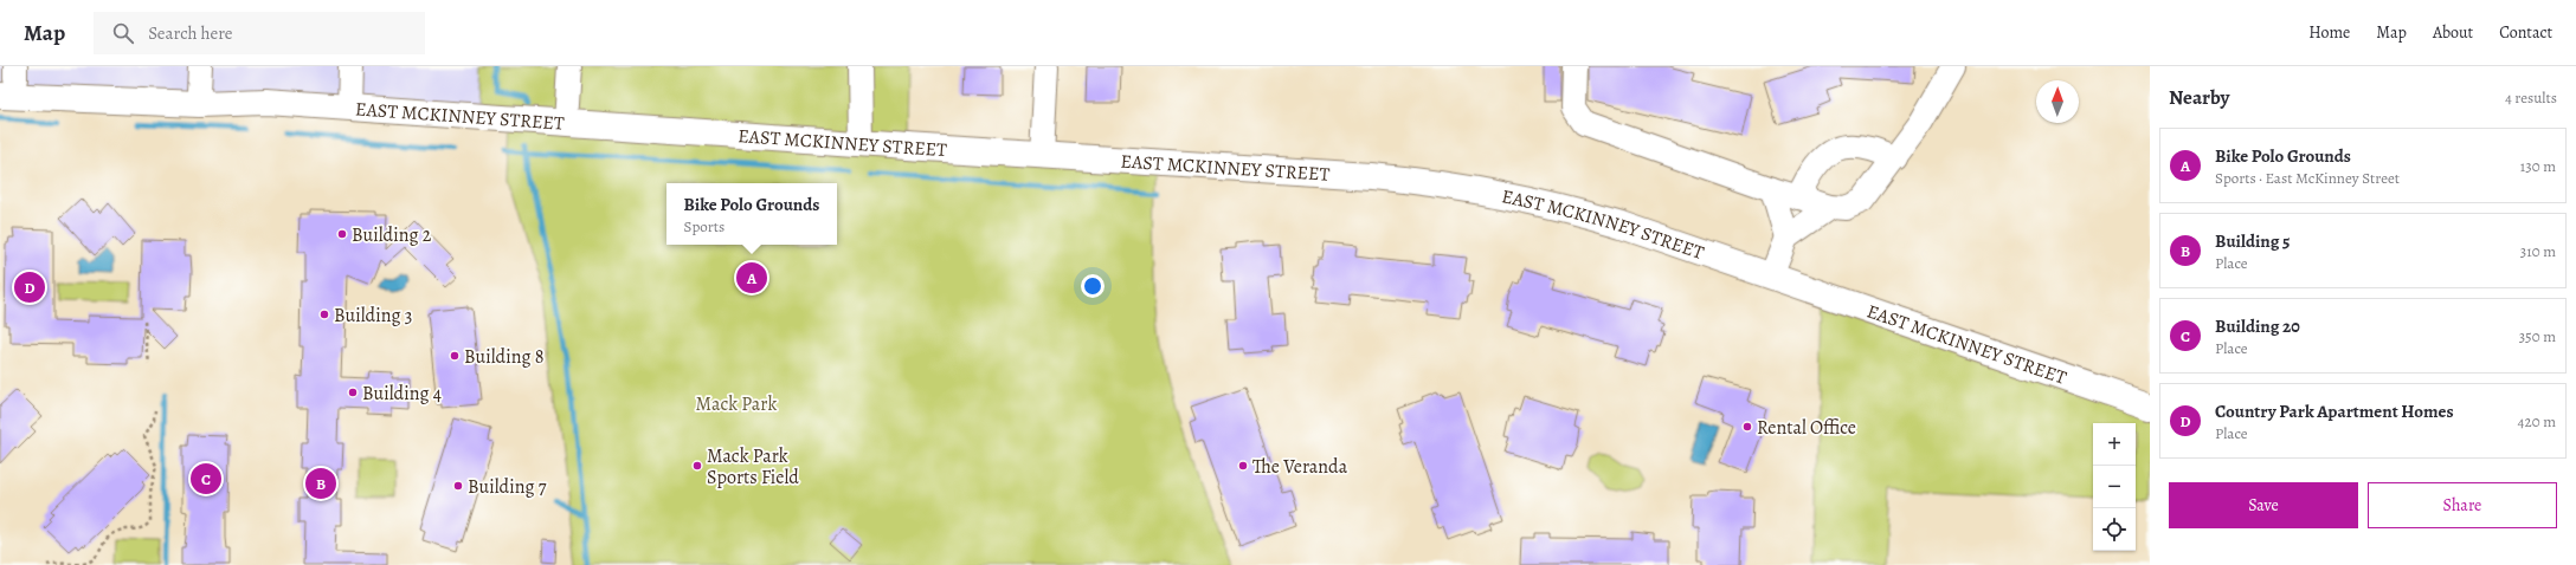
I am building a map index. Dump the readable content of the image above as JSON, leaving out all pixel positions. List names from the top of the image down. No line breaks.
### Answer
{"streets":{"main road":["EAST MCKINNEY STREET"]},"parks":["Mack Park"],"places":["Building 2","Building 3","Building 8","Building 4","Rental Office","Mack Park Sports Field","The Veranda","Building 7"],"north":"top","page":{"header":"Map","search":"Search here","nav":["Home","Map","About","Contact"],"heading":["Nearby","4 results"],"list":[{"mark":"A","name":"Bike Polo Grounds","note":"Sports · East McKinney Street","value":"130 m"},{"mark":"B","name":"Building 5","note":"Place","value":"310 m"},{"mark":"C","name":"Building 20","note":"Place","value":"350 m"},{"mark":"D","name":"Country Park Apartment Homes","note":"Place","value":"420 m"}],"popup":["Bike Polo Grounds","Sports"],"pins":["A","D","C","B"],"map_buttons":["+","−"],"buttons":["Save","Share"]}}
